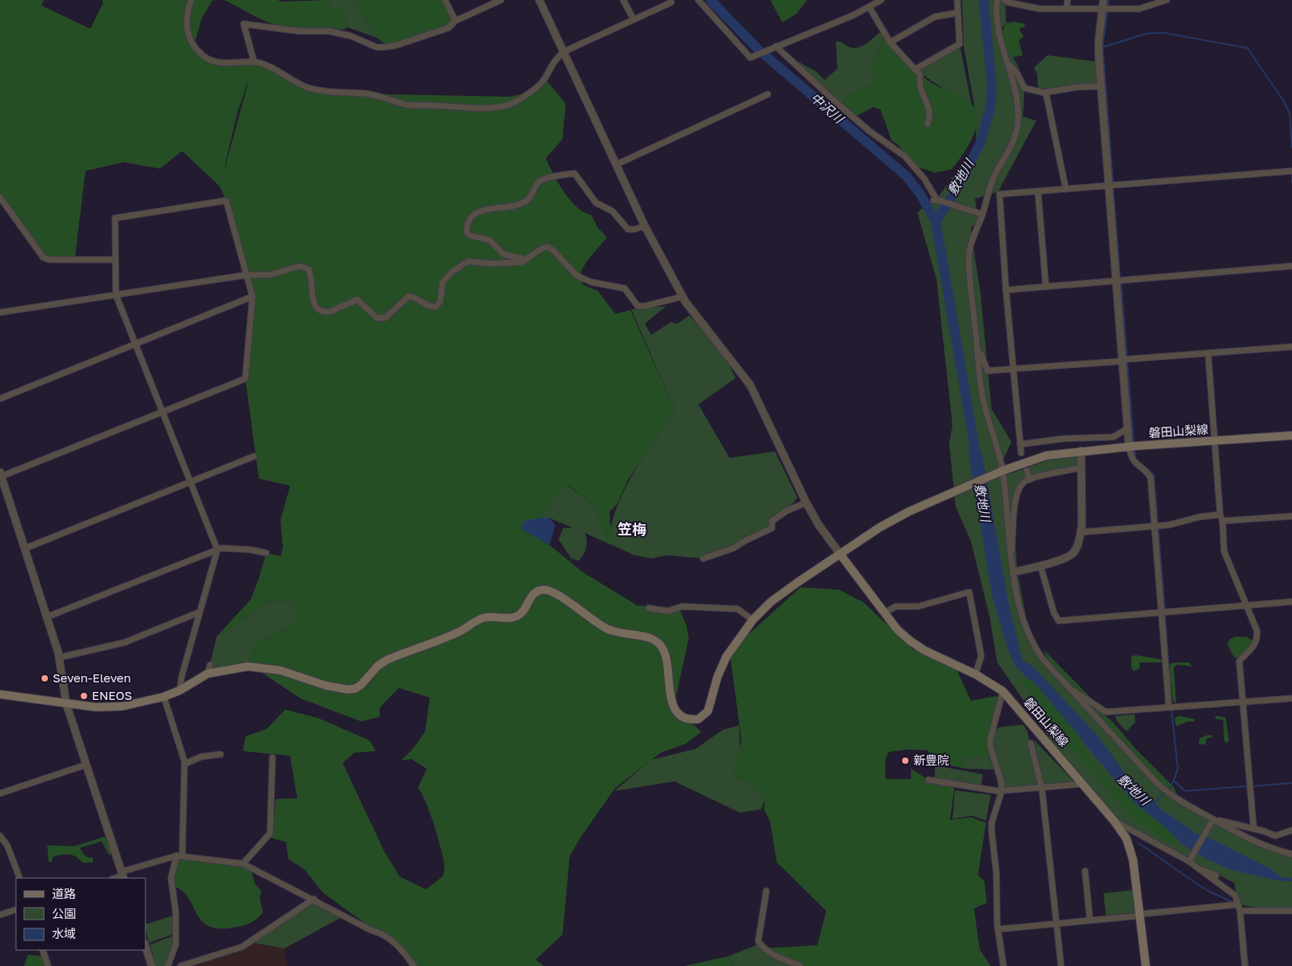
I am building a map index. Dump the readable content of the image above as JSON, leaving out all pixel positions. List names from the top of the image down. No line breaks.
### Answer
{"streets":{"main road":["磐田山梨線"]},"districts":["笠梅"],"water":["中沢川","敷地川"],"places":["Seven-Eleven","ENEOS","新豊院"],"legend":["道路","公園","水域"]}
